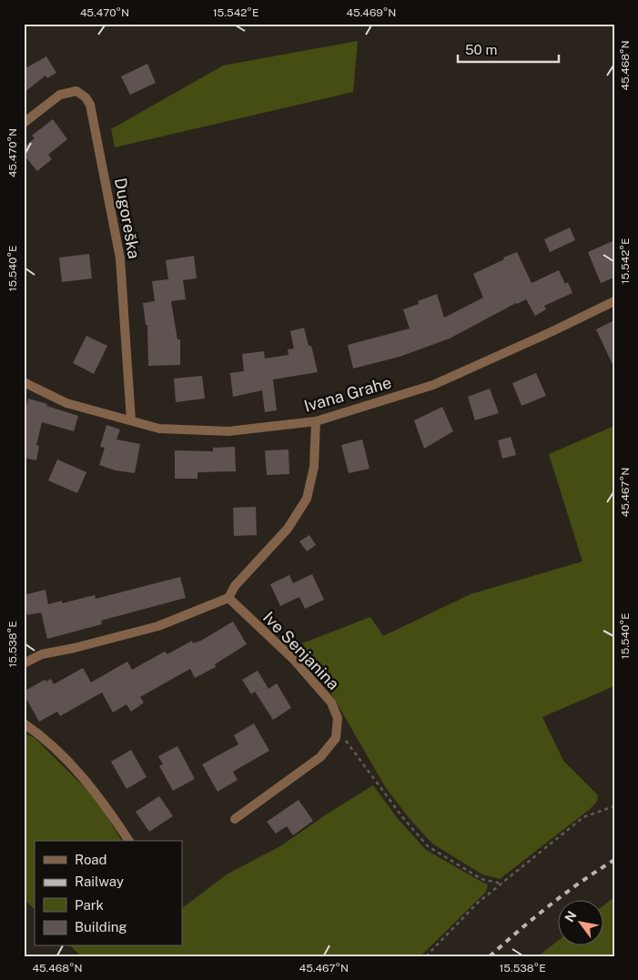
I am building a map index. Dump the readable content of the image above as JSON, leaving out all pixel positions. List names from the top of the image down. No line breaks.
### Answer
{"streets":{"street":["Dugoreška","Ivana Grahe","Ive Senjanina"]},"crossings":[["Dugoreška","Ivana Grahe"]],"legend":["Road","Railway","Park","Building"],"scale_bar":"50 m","north":"top left","coordinates":["45.470°N","15.542°E","45.469°N","45.468°N","15.540°E","45.467°N","15.538°E"]}
